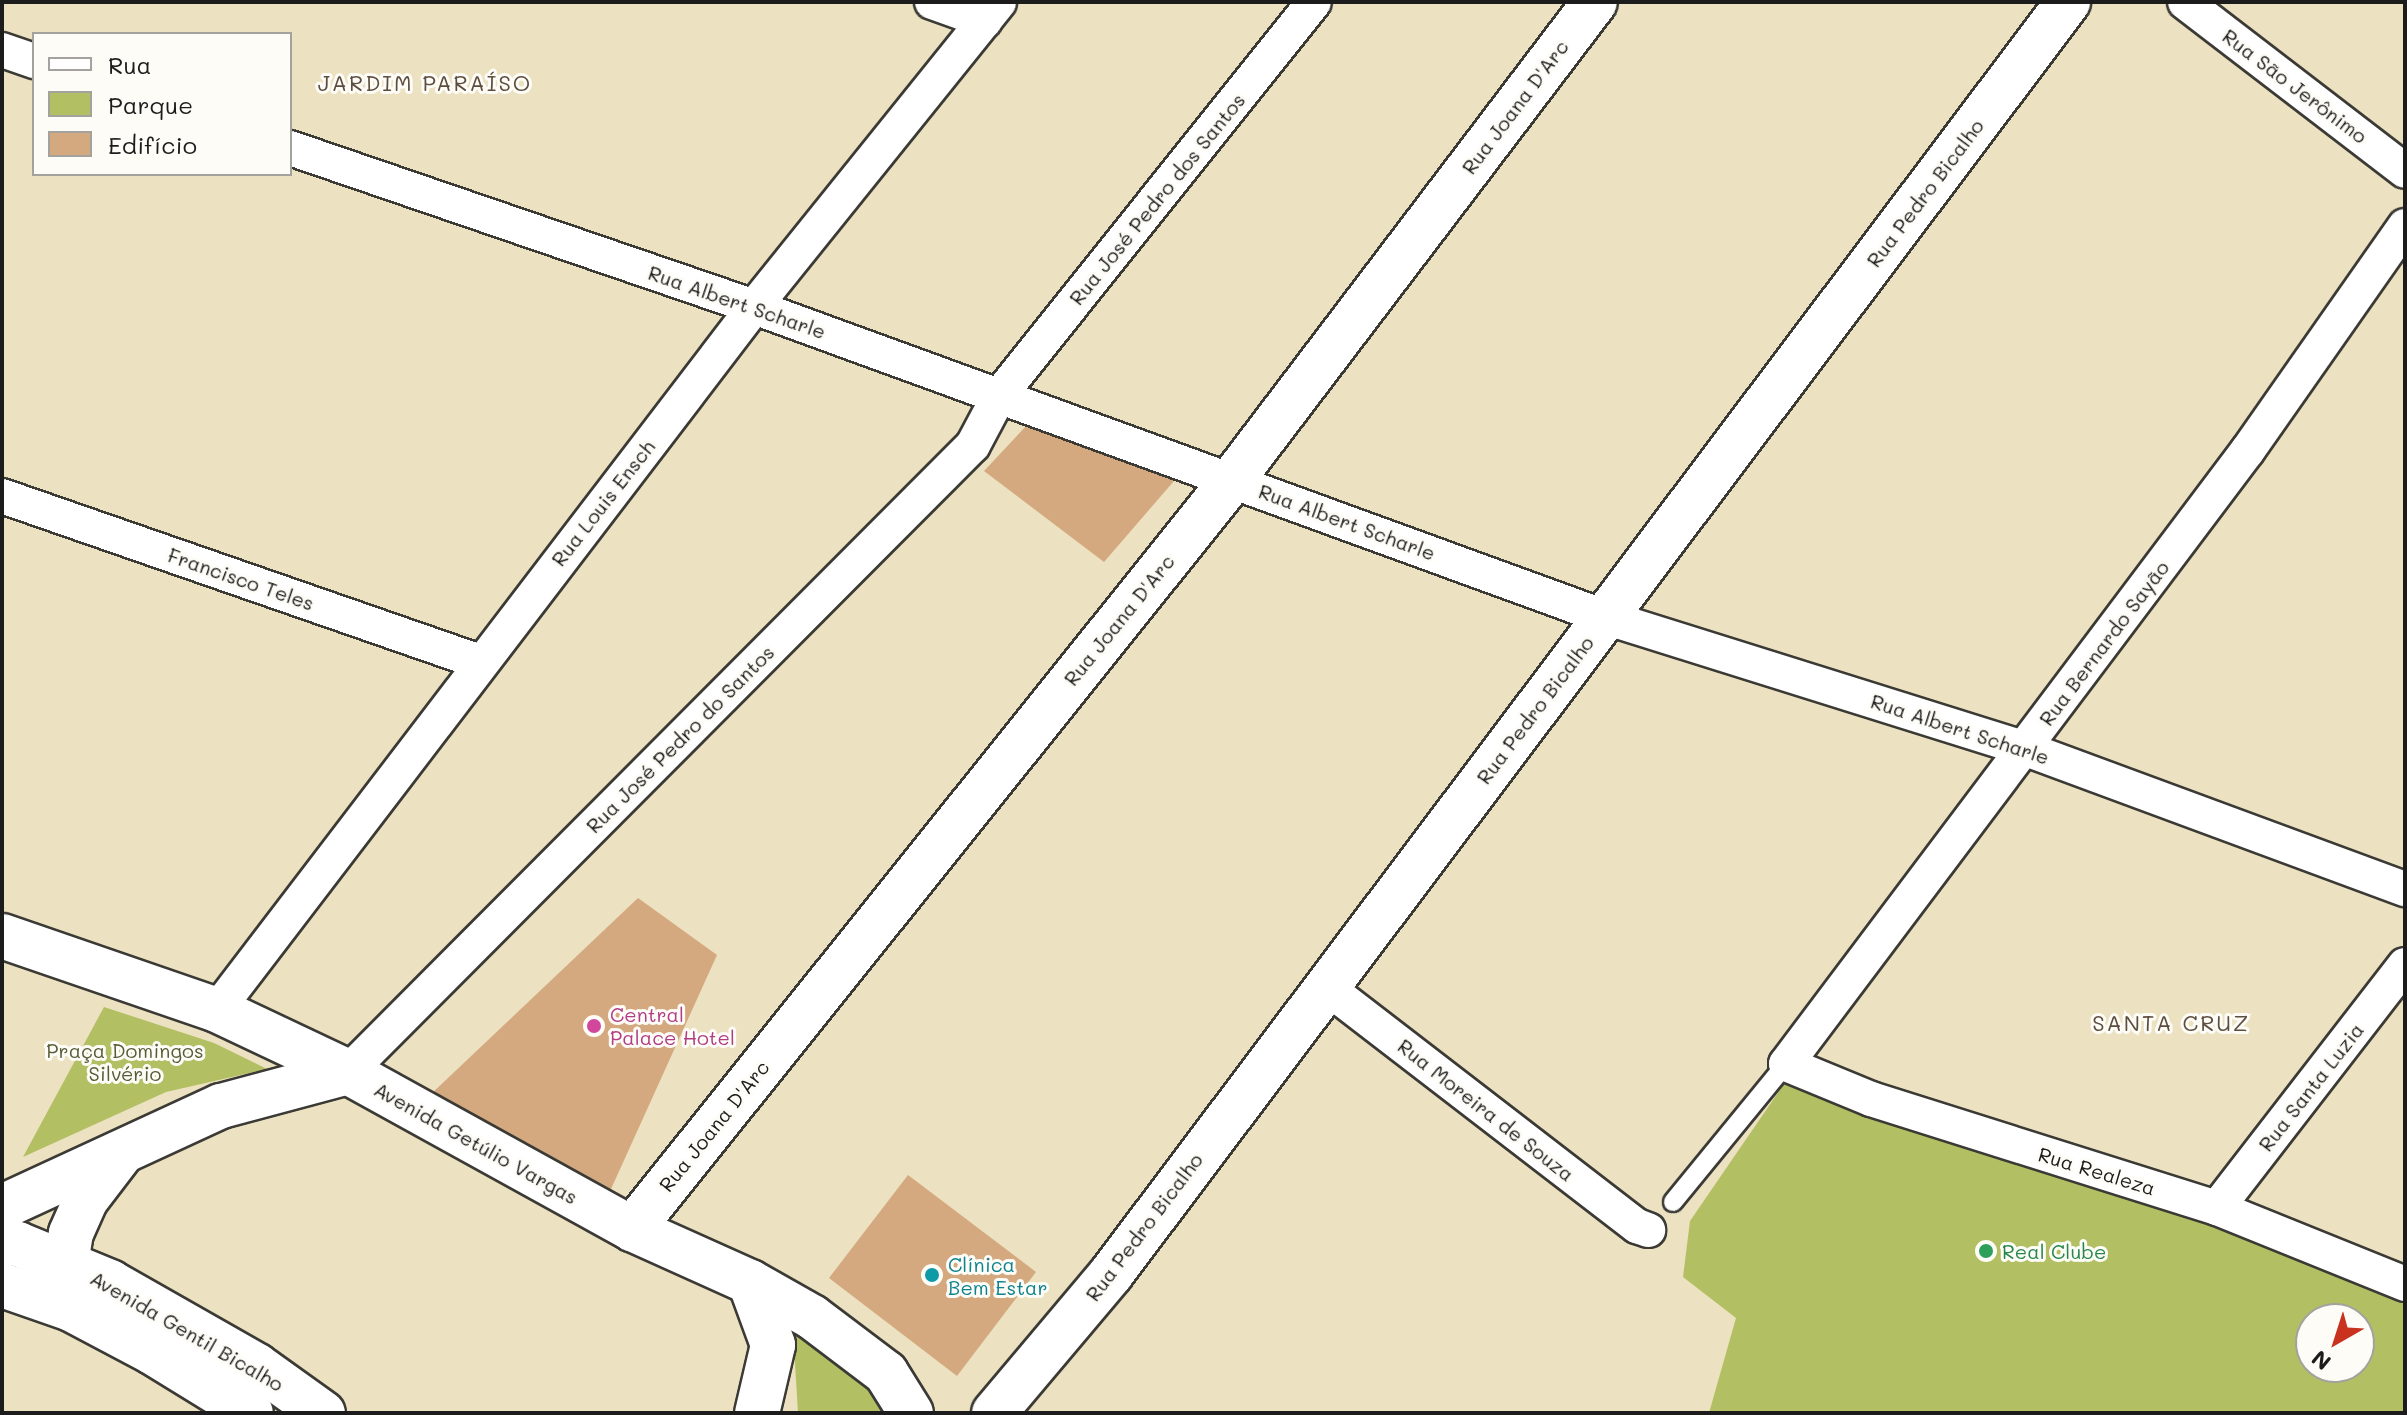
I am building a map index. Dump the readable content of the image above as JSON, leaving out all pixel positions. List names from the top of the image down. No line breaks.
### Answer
{"streets":{"street":["Rua São Jerônimo","Rua Joana D'Arc","Rua Pedro Bicalho","Rua José Pedro dos Santos","Rua Albert Scharle","Rua Louis Ensch","Francisco Teles","Rua Bernardo Sayão","Rua José Pedro do Santos","Rua Santa Luzia","Rua Moreira de Souza","Avenida Getúlio Vargas","Rua Realeza","Avenida Gentil Bicalho"]},"crossings":[["Rua Joana D'Arc","Rua Albert Scharle"],["Rua Joana D'Arc","Avenida Getúlio Vargas"],["Rua Pedro Bicalho","Rua Albert Scharle"],["Rua Pedro Bicalho","Rua Moreira de Souza"],["Rua José Pedro dos Santos","Rua Albert Scharle"],["Rua José Pedro dos Santos","Rua José Pedro do Santos"],["Rua Albert Scharle","Rua Louis Ensch"],["Rua Albert Scharle","Rua Bernardo Sayão"],["Rua Albert Scharle","Rua José Pedro do Santos"],["Rua Louis Ensch","Francisco Teles"],["Rua Louis Ensch","Avenida Getúlio Vargas"],["Rua Bernardo Sayão","Rua Realeza"],["Rua José Pedro do Santos","Avenida Getúlio Vargas"],["Rua Santa Luzia","Rua Realeza"]],"districts":["JARDIM PARAÍSO","SANTA CRUZ"],"parks":["Praça Domingos Silvério"],"places":["Central Palace Hotel","Real Clube","Clínica Bem Estar"],"legend":["Rua","Parque","Edifício"],"north":"bottom left"}
